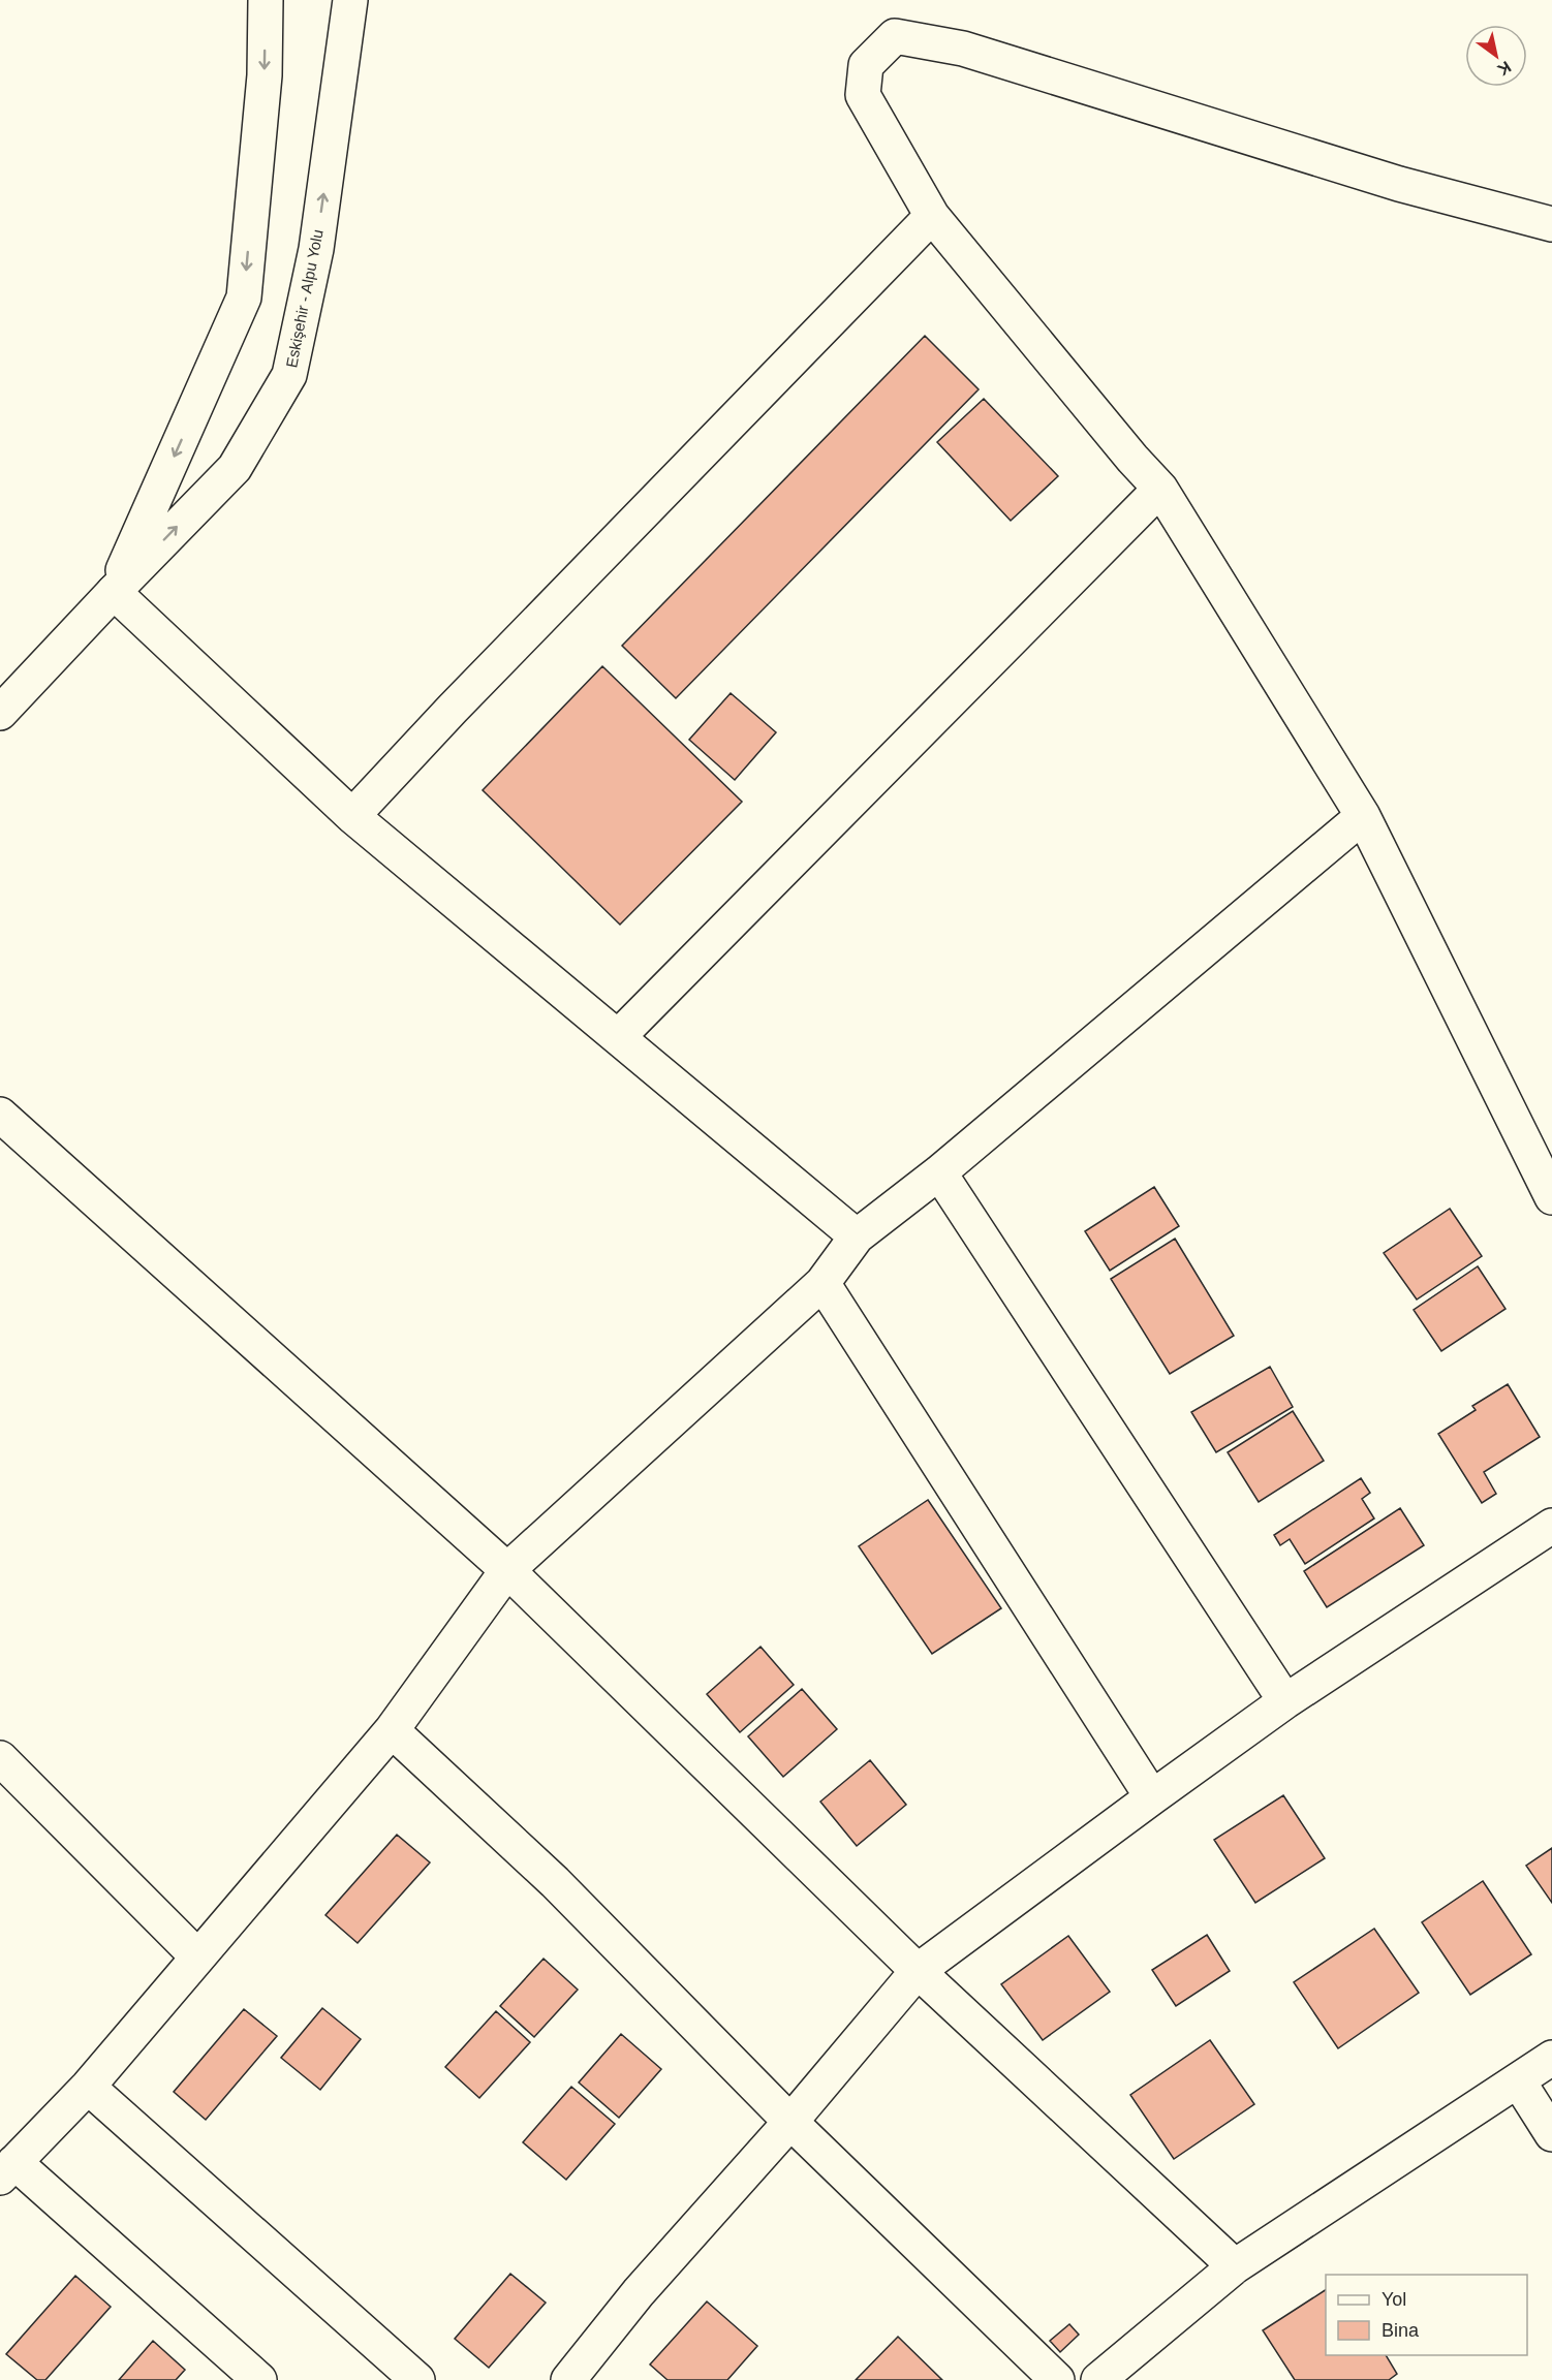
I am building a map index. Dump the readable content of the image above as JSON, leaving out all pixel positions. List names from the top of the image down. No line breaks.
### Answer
{"streets":{"street":["Eskişehir - Alpu Yolu"]},"legend":["Yol","Bina"],"north":"bottom right"}
